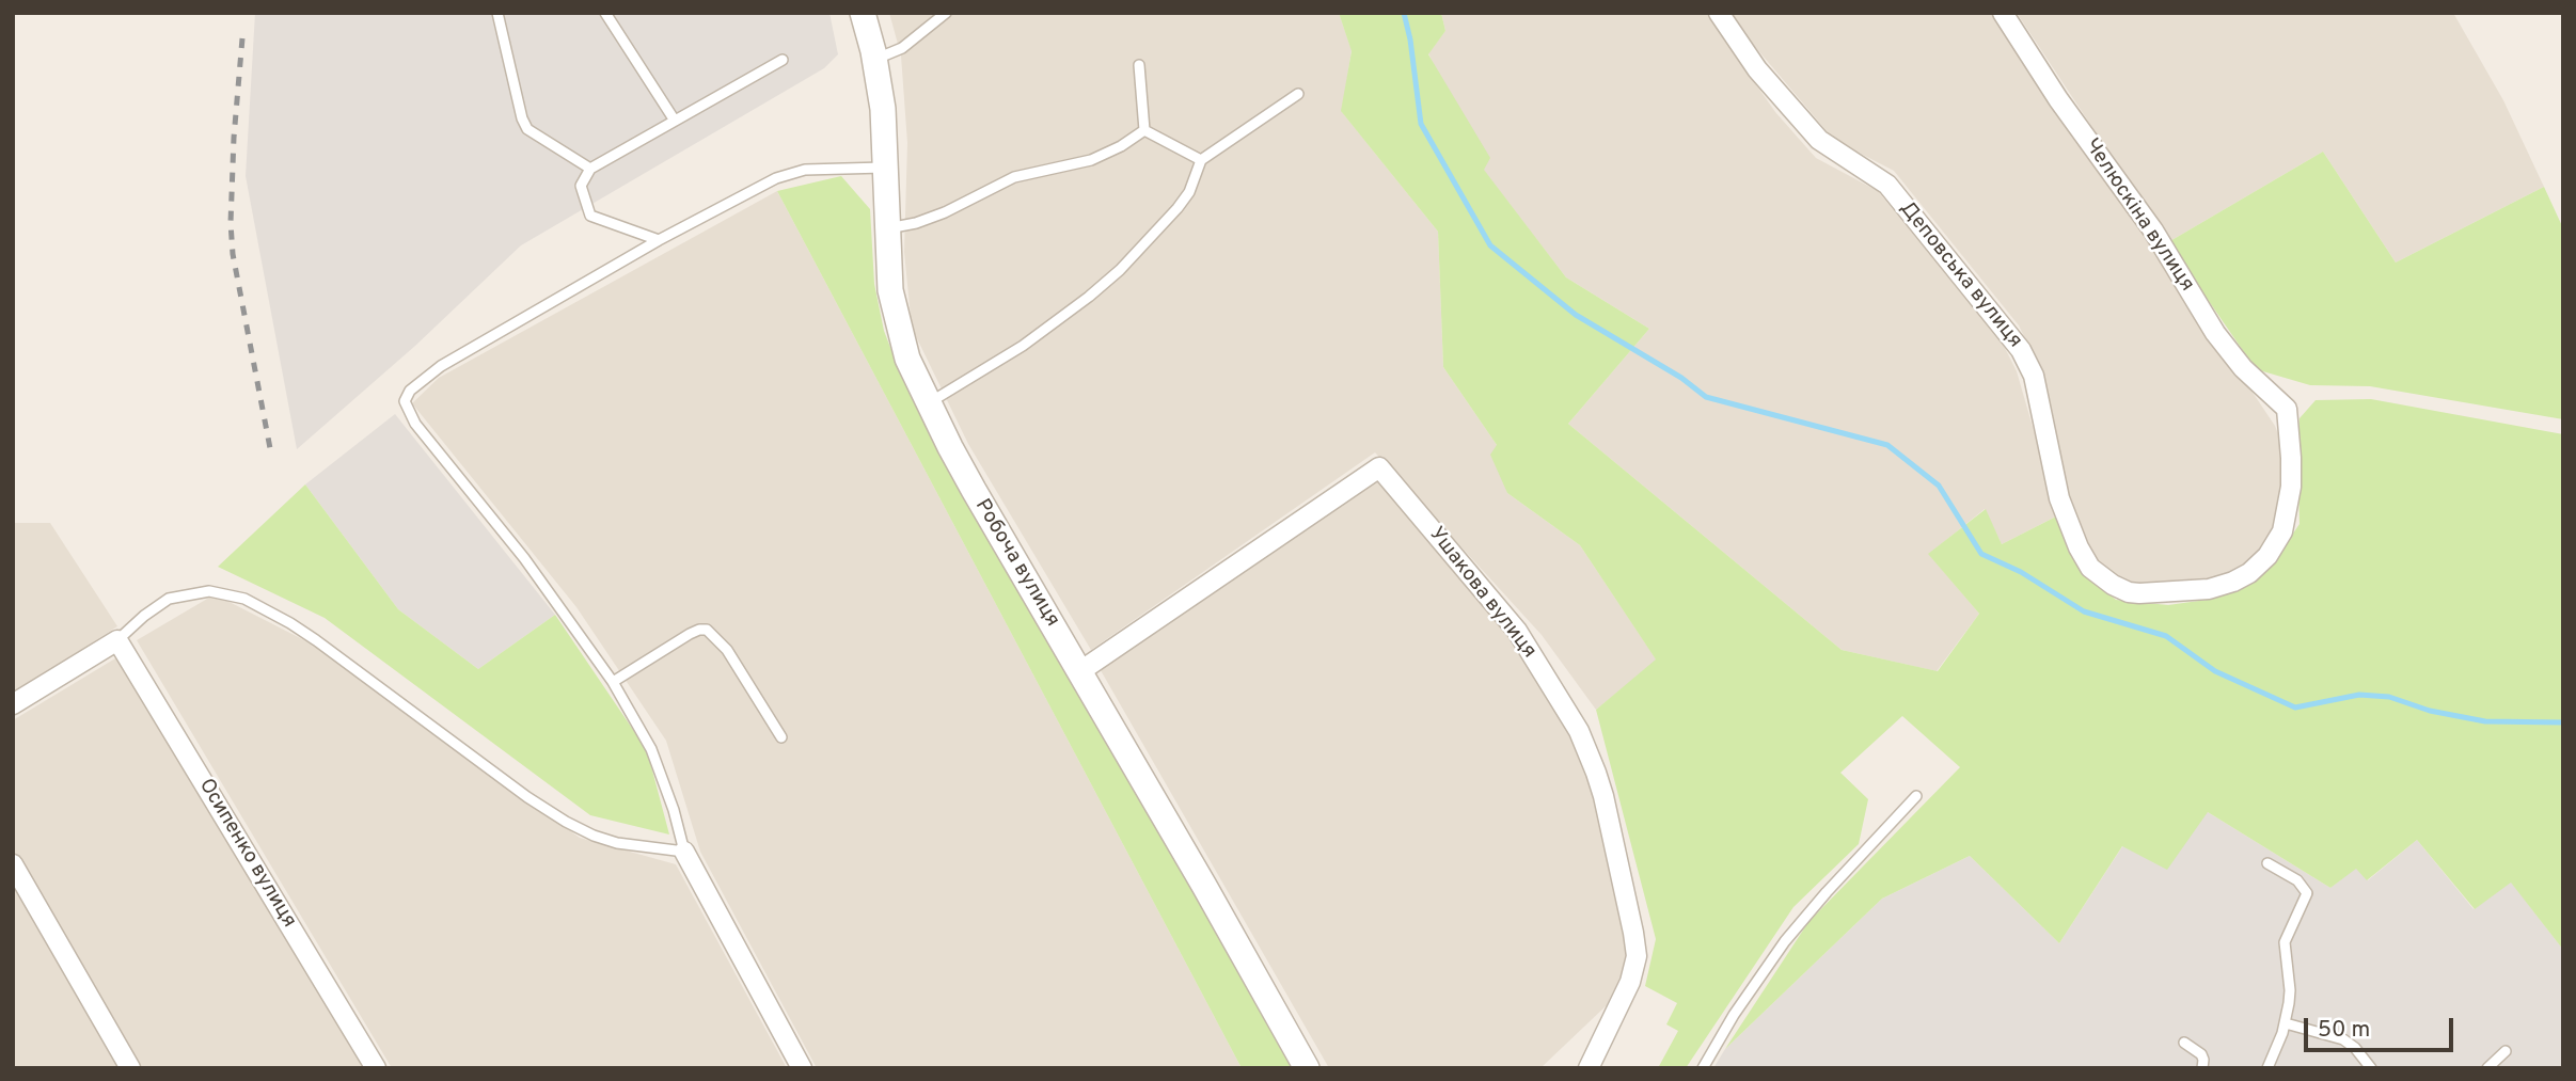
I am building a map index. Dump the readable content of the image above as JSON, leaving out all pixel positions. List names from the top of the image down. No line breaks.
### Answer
{"streets":{"street":["Челюскіна вулиця","Деповська вулиця","Робоча вулиця","Ушакова вулиця","Осипенко вулиця"]},"crossings":[["Челюскіна вулиця","Деповська вулиця"],["Робоча вулиця","Ушакова вулиця"]],"scale_bar":"50 m"}
